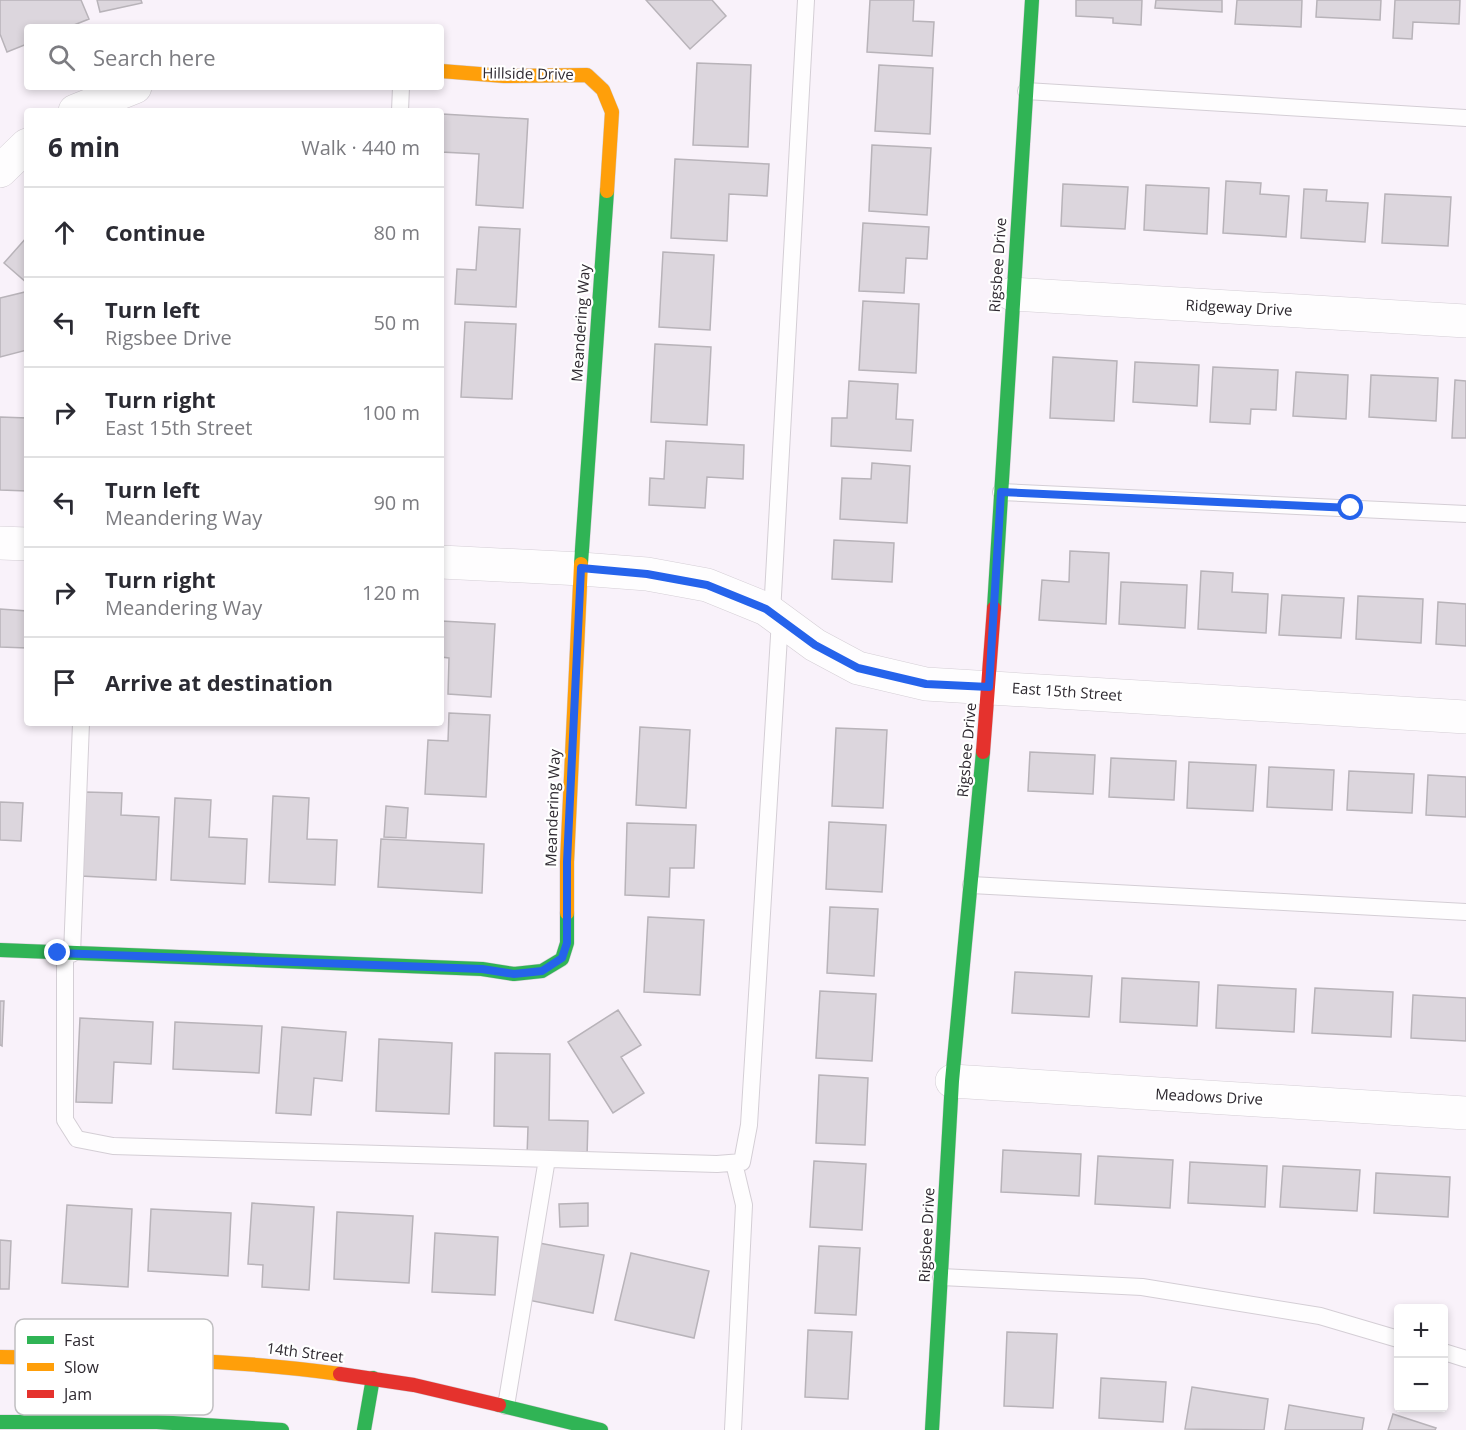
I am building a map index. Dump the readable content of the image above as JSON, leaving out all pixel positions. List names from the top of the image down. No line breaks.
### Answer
{"streets":{"street":["Hillside Drive","Rigsbee Drive","Ridgeway Drive","Meandering Way","East 15th Street","Meadows Drive","14th Street"]},"crossings":[["Hillside Drive","Meandering Way"],["Rigsbee Drive","Ridgeway Drive"],["Rigsbee Drive","East 15th Street"],["Rigsbee Drive","Meadows Drive"],["Meandering Way","East 15th Street"]],"legend":["Fast","Slow","Jam"],"page":{"search":"Search here","heading":["6 min","Walk · 440 m"],"list":[["Continue","80 m"],["Turn left","Rigsbee Drive","50 m"],["Turn right","East 15th Street","100 m"],["Turn left","Meandering Way","90 m"],["Turn right","Meandering Way","120 m"],"Arrive at destination"],"map_buttons":["+","−"]}}
